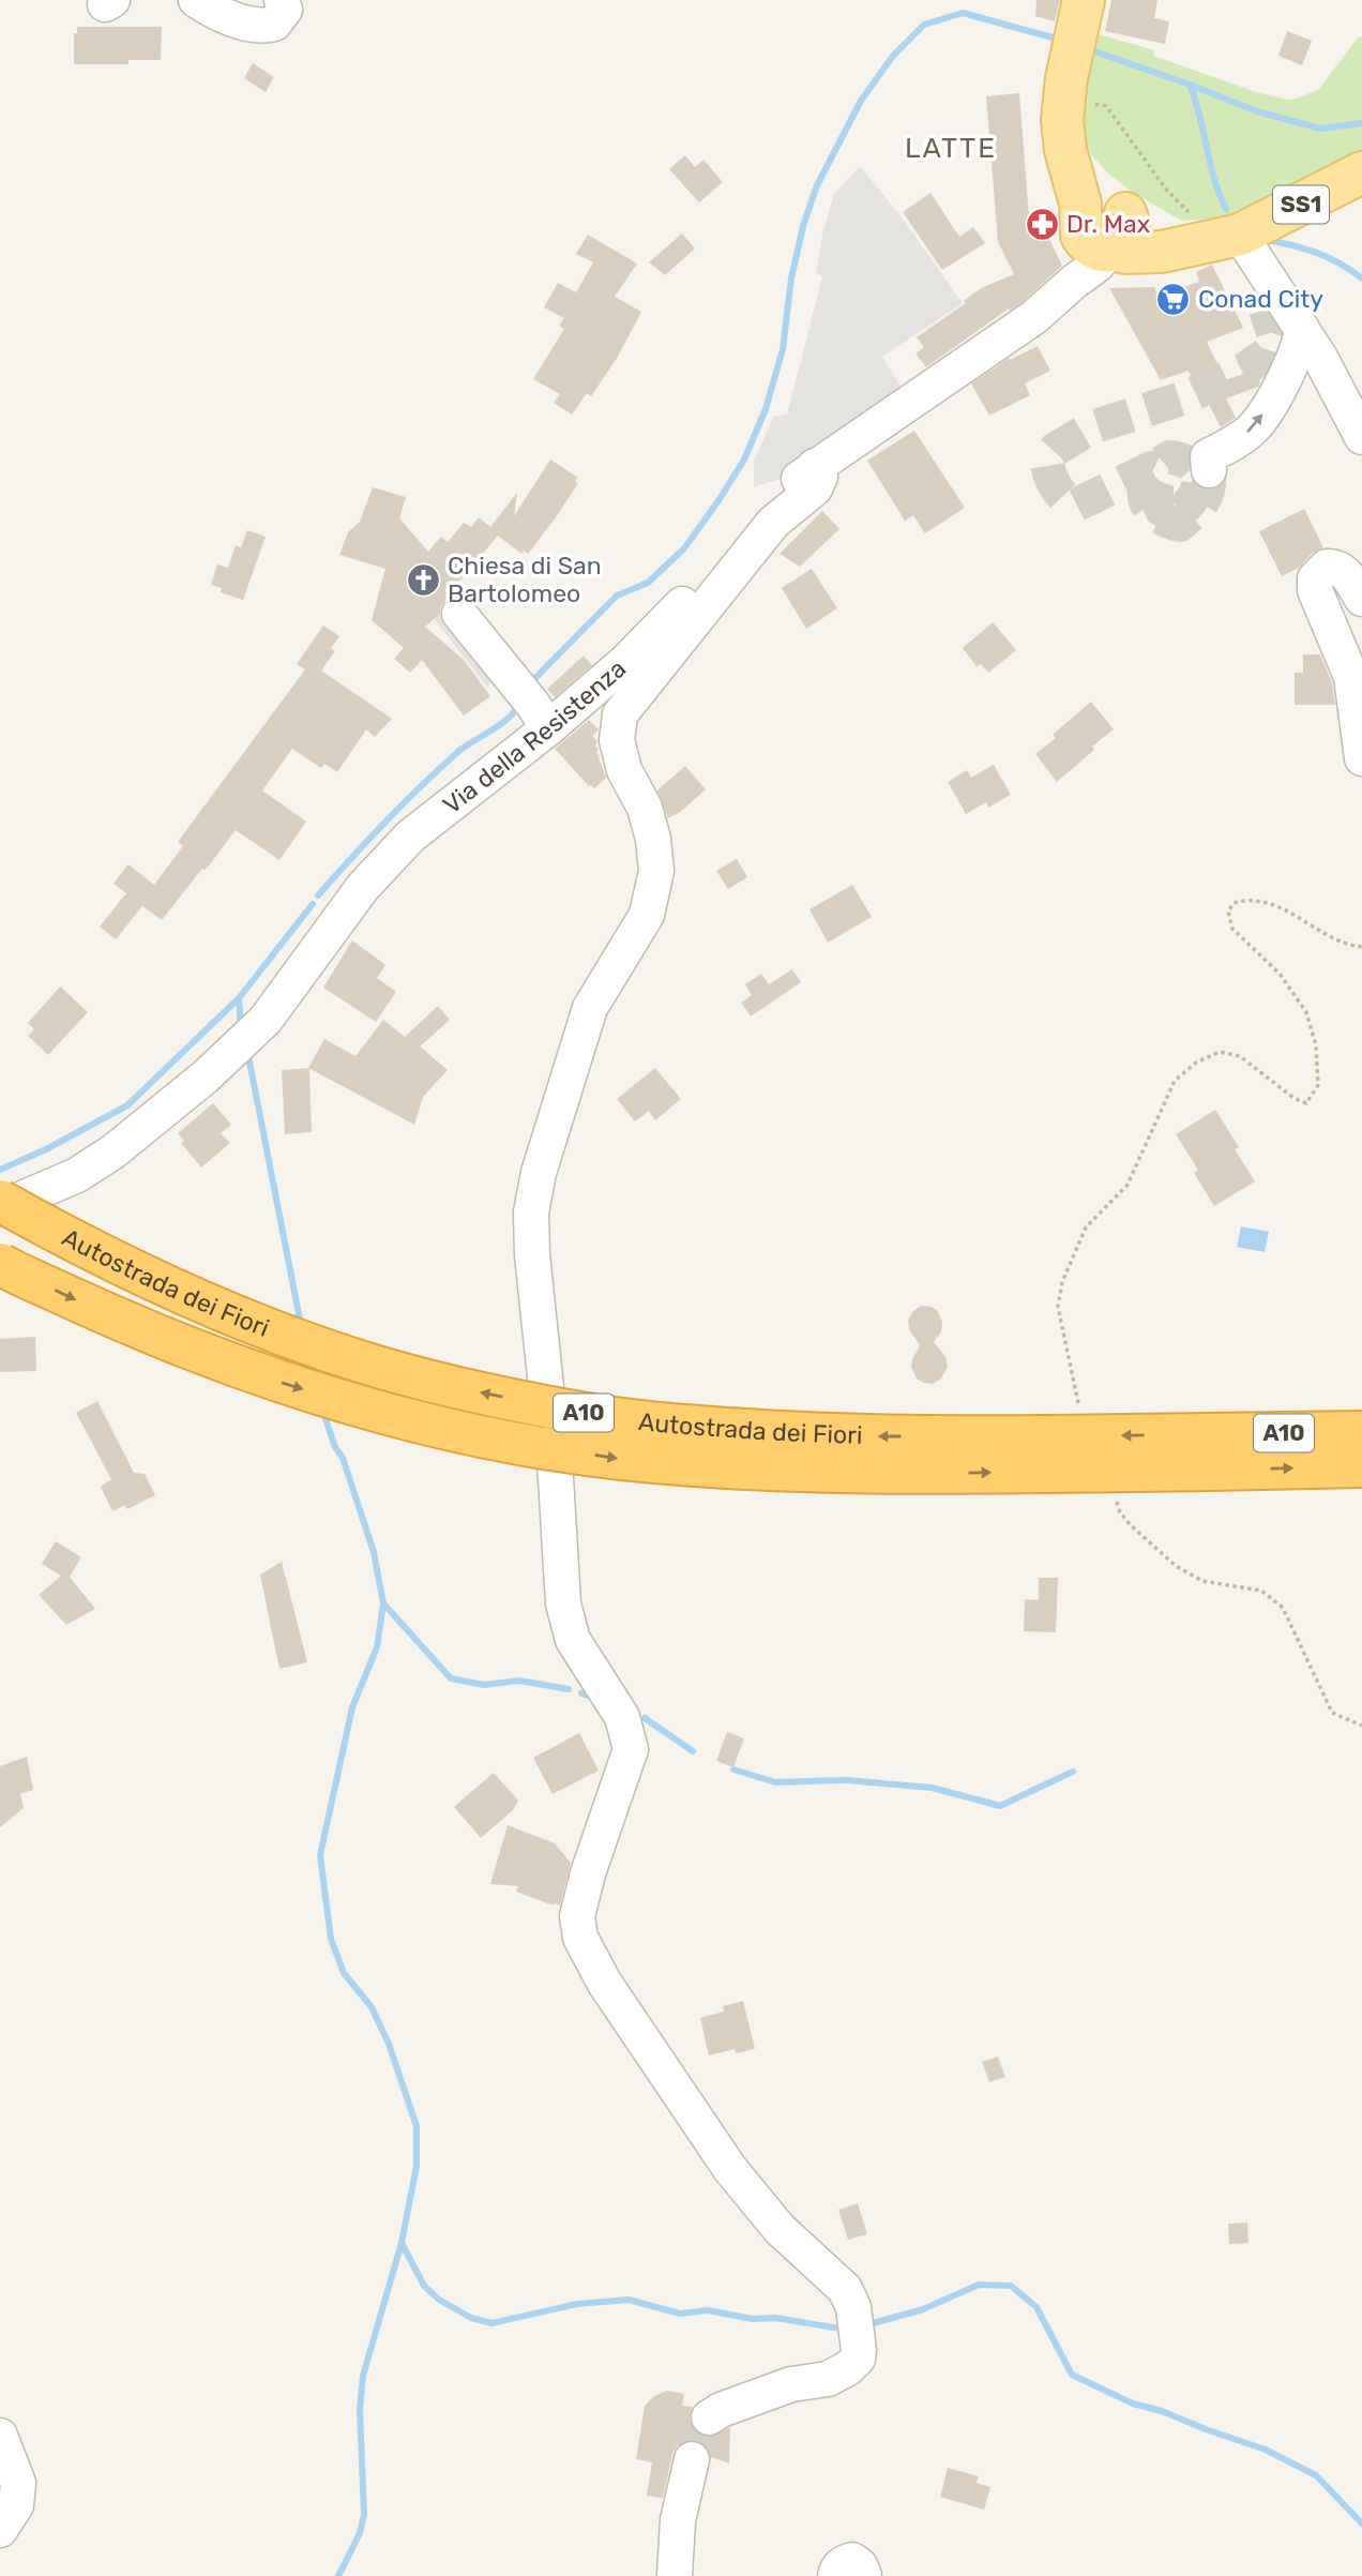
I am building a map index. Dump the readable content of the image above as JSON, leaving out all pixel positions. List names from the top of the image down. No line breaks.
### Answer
{"streets":{"highway":["Autostrada dei Fiori","A10"],"main road":["SS1"],"street":["Via della Resistenza"]},"crossings":[["SS1","Via della Resistenza"]],"districts":["LATTE"],"places":{"pharmacy":["Dr. Max"],"supermarket":["Conad City"],"church":["Chiesa di San Bartolomeo"]}}
